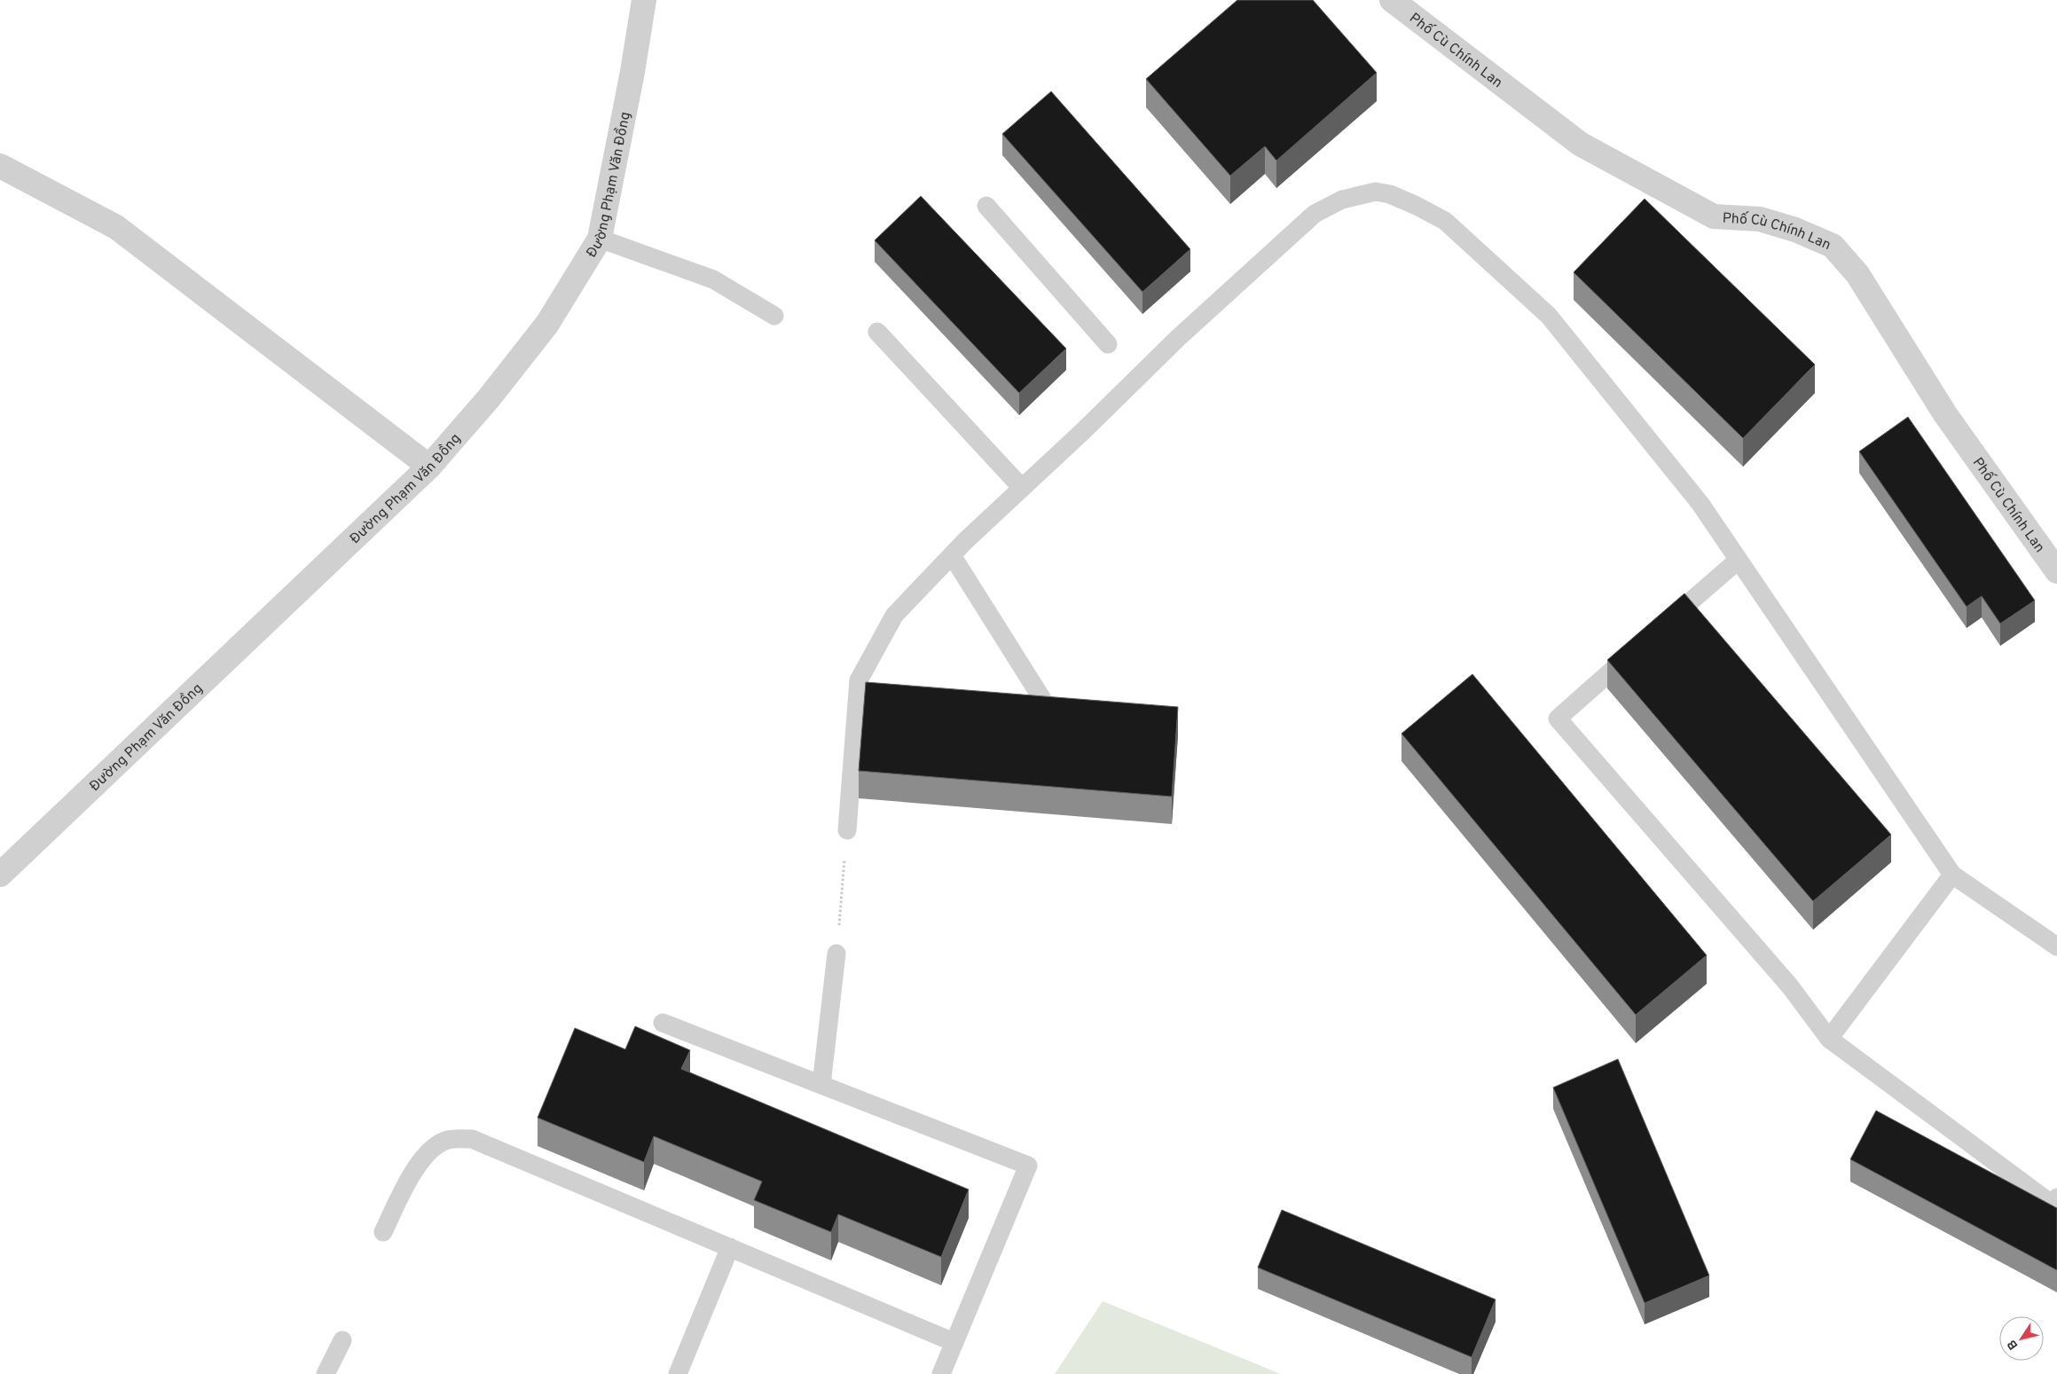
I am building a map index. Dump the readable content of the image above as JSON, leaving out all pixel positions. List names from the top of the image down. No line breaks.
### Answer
{"streets":{"street":["Phố Cù Chính Lan","Đường Phạm Văn Đồng"]},"north":"bottom left"}
